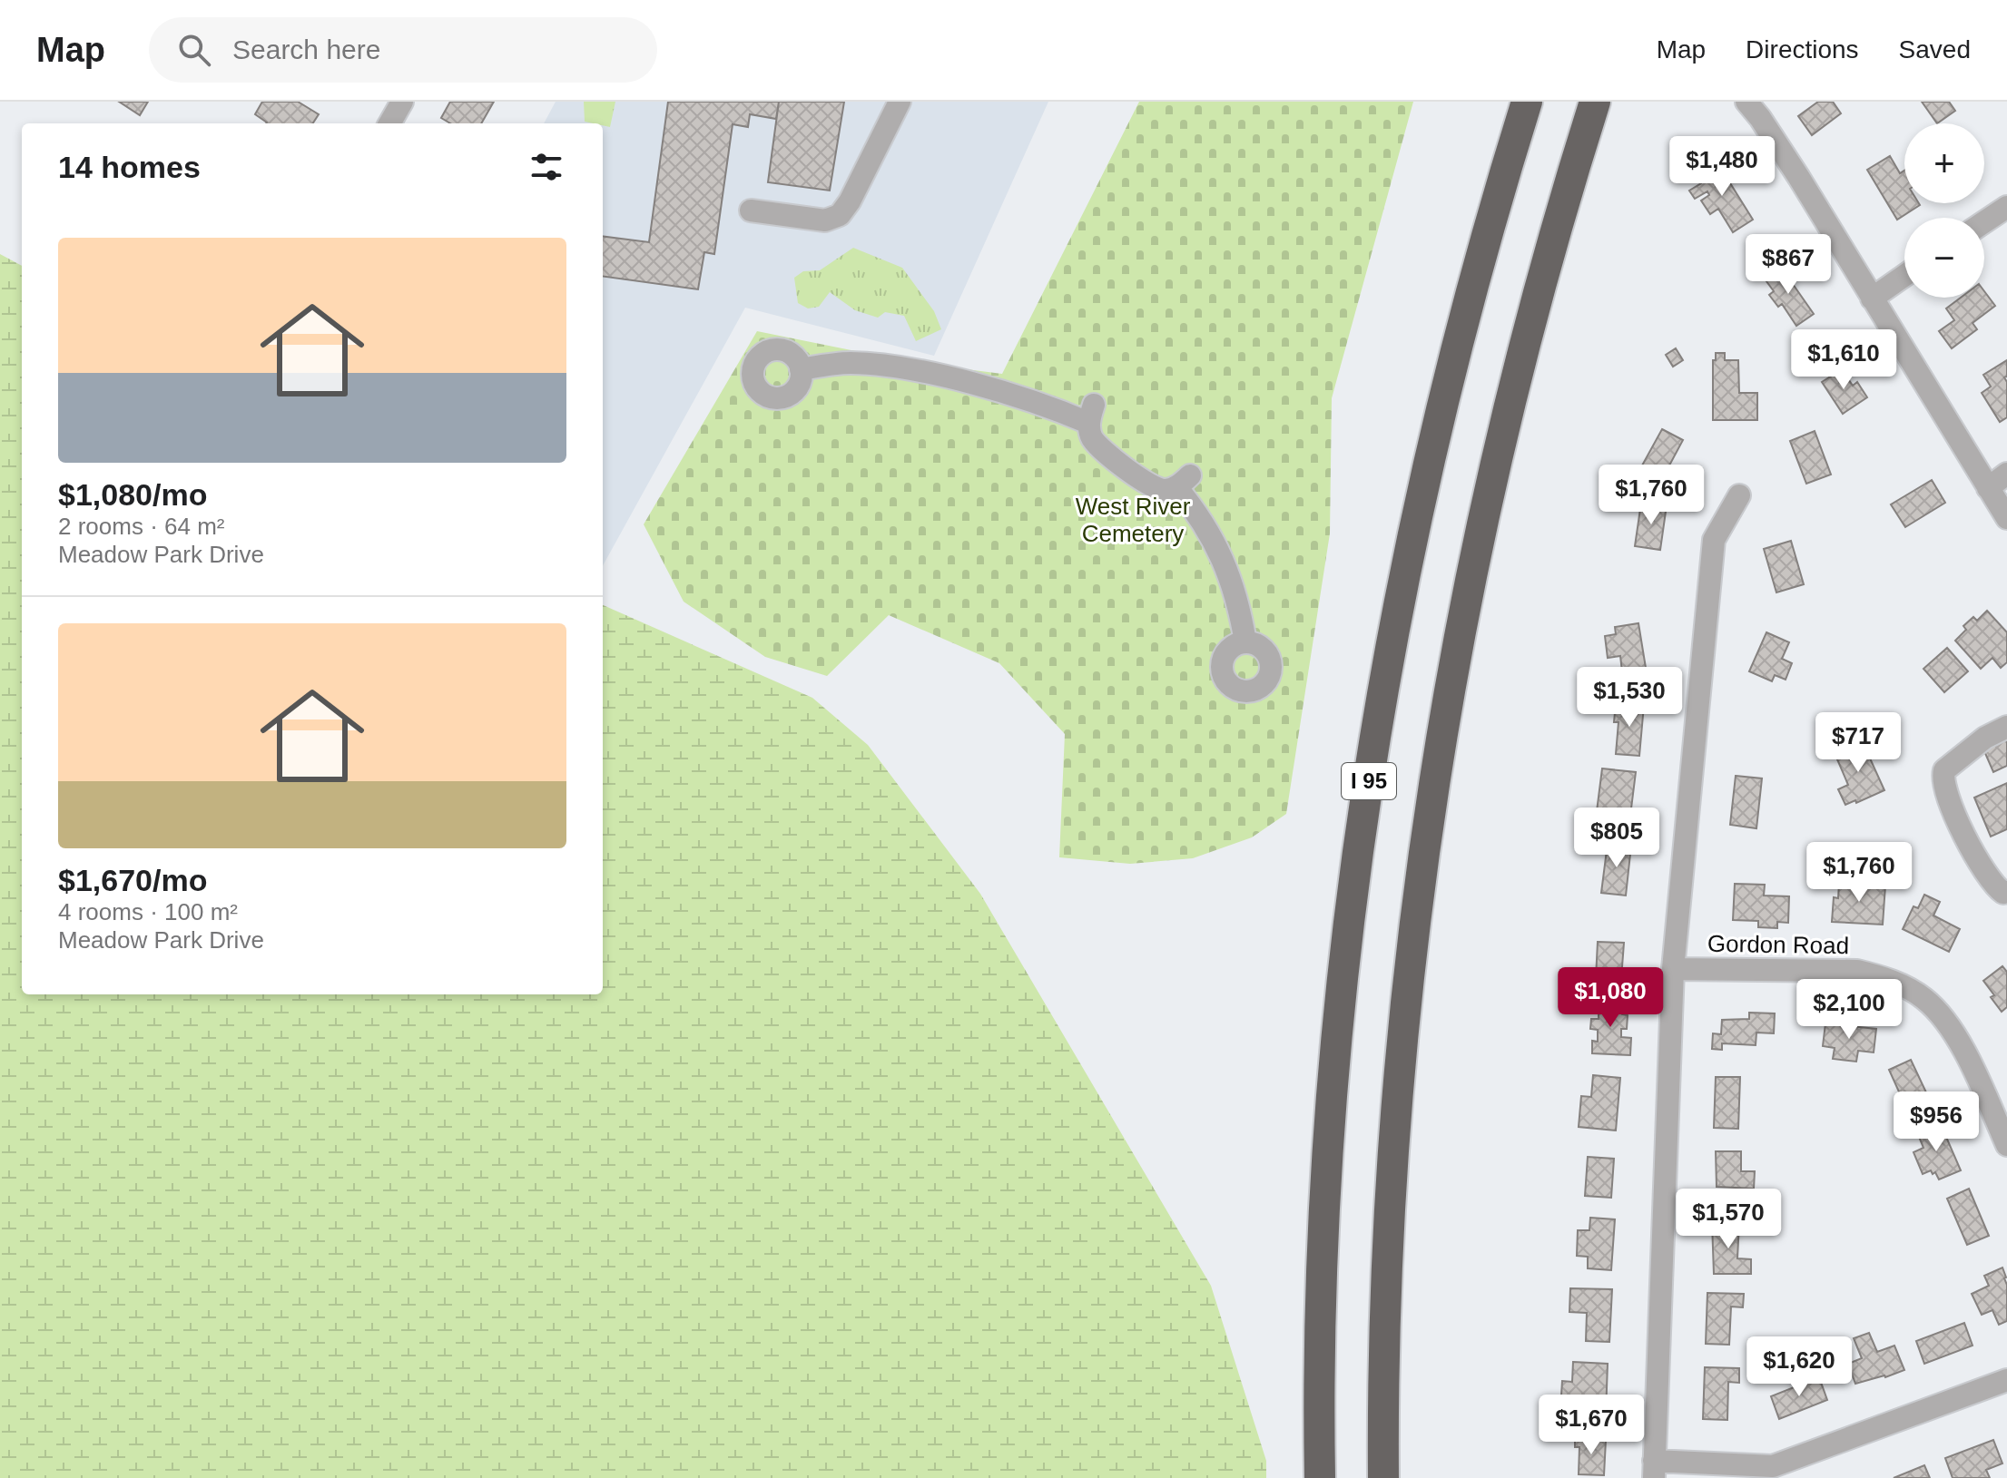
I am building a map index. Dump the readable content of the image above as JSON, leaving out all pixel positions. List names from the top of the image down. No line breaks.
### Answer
{"streets":{"highway":["I 95"],"street":["Gordon Road"]},"parks":["West River Cemetery"],"page":{"header":"Map","search":"Search here","nav":["Map","Directions","Saved"],"map_buttons":["+","−"],"heading":"14 homes","price":["$1,480","$867","$1,610","$1,760","$1,530","$717","$805","$1,760","$1,080","$2,100","$956","$1,570","$1,620","$1,670"],"list":[{"name":"$1,080/mo","note":"2 rooms · 64 m² · Meadow Park Drive"},{"name":"$1,670/mo","note":"4 rooms · 100 m² · Meadow Park Drive"}]}}
